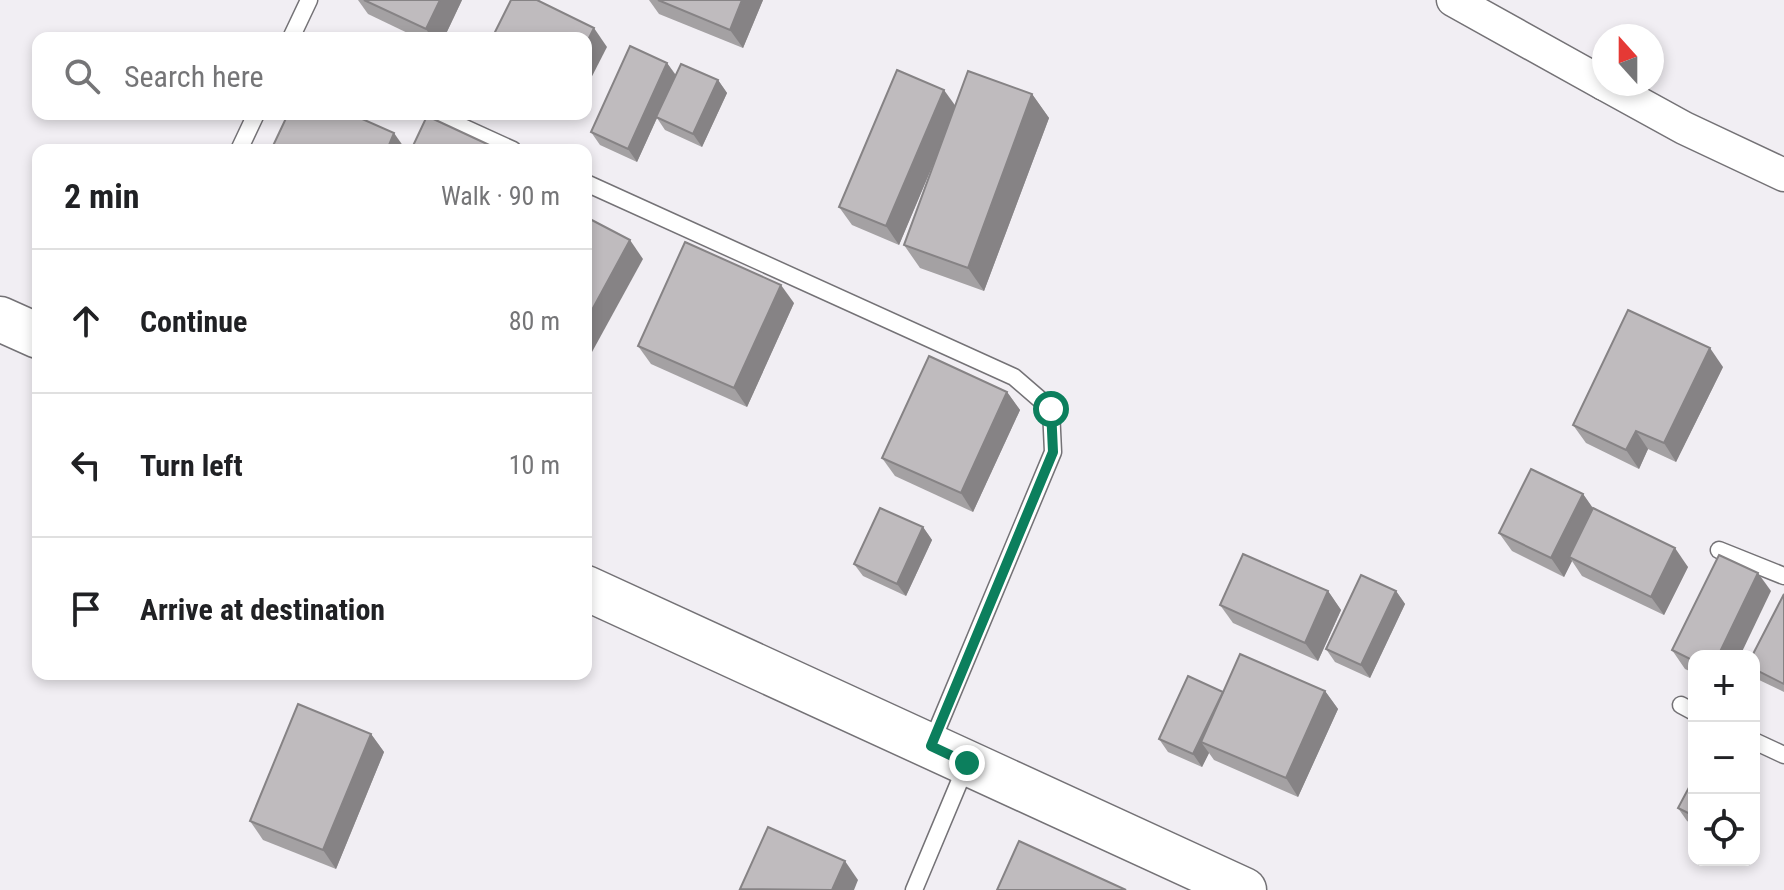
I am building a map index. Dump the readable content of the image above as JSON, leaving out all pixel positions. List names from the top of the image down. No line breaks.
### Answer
{"north":"top","page":{"search":"Search here","heading":["2 min","Walk · 90 m"],"list":[["Continue","80 m"],["Turn left","10 m"],"Arrive at destination"],"map_buttons":["+","−"]}}
